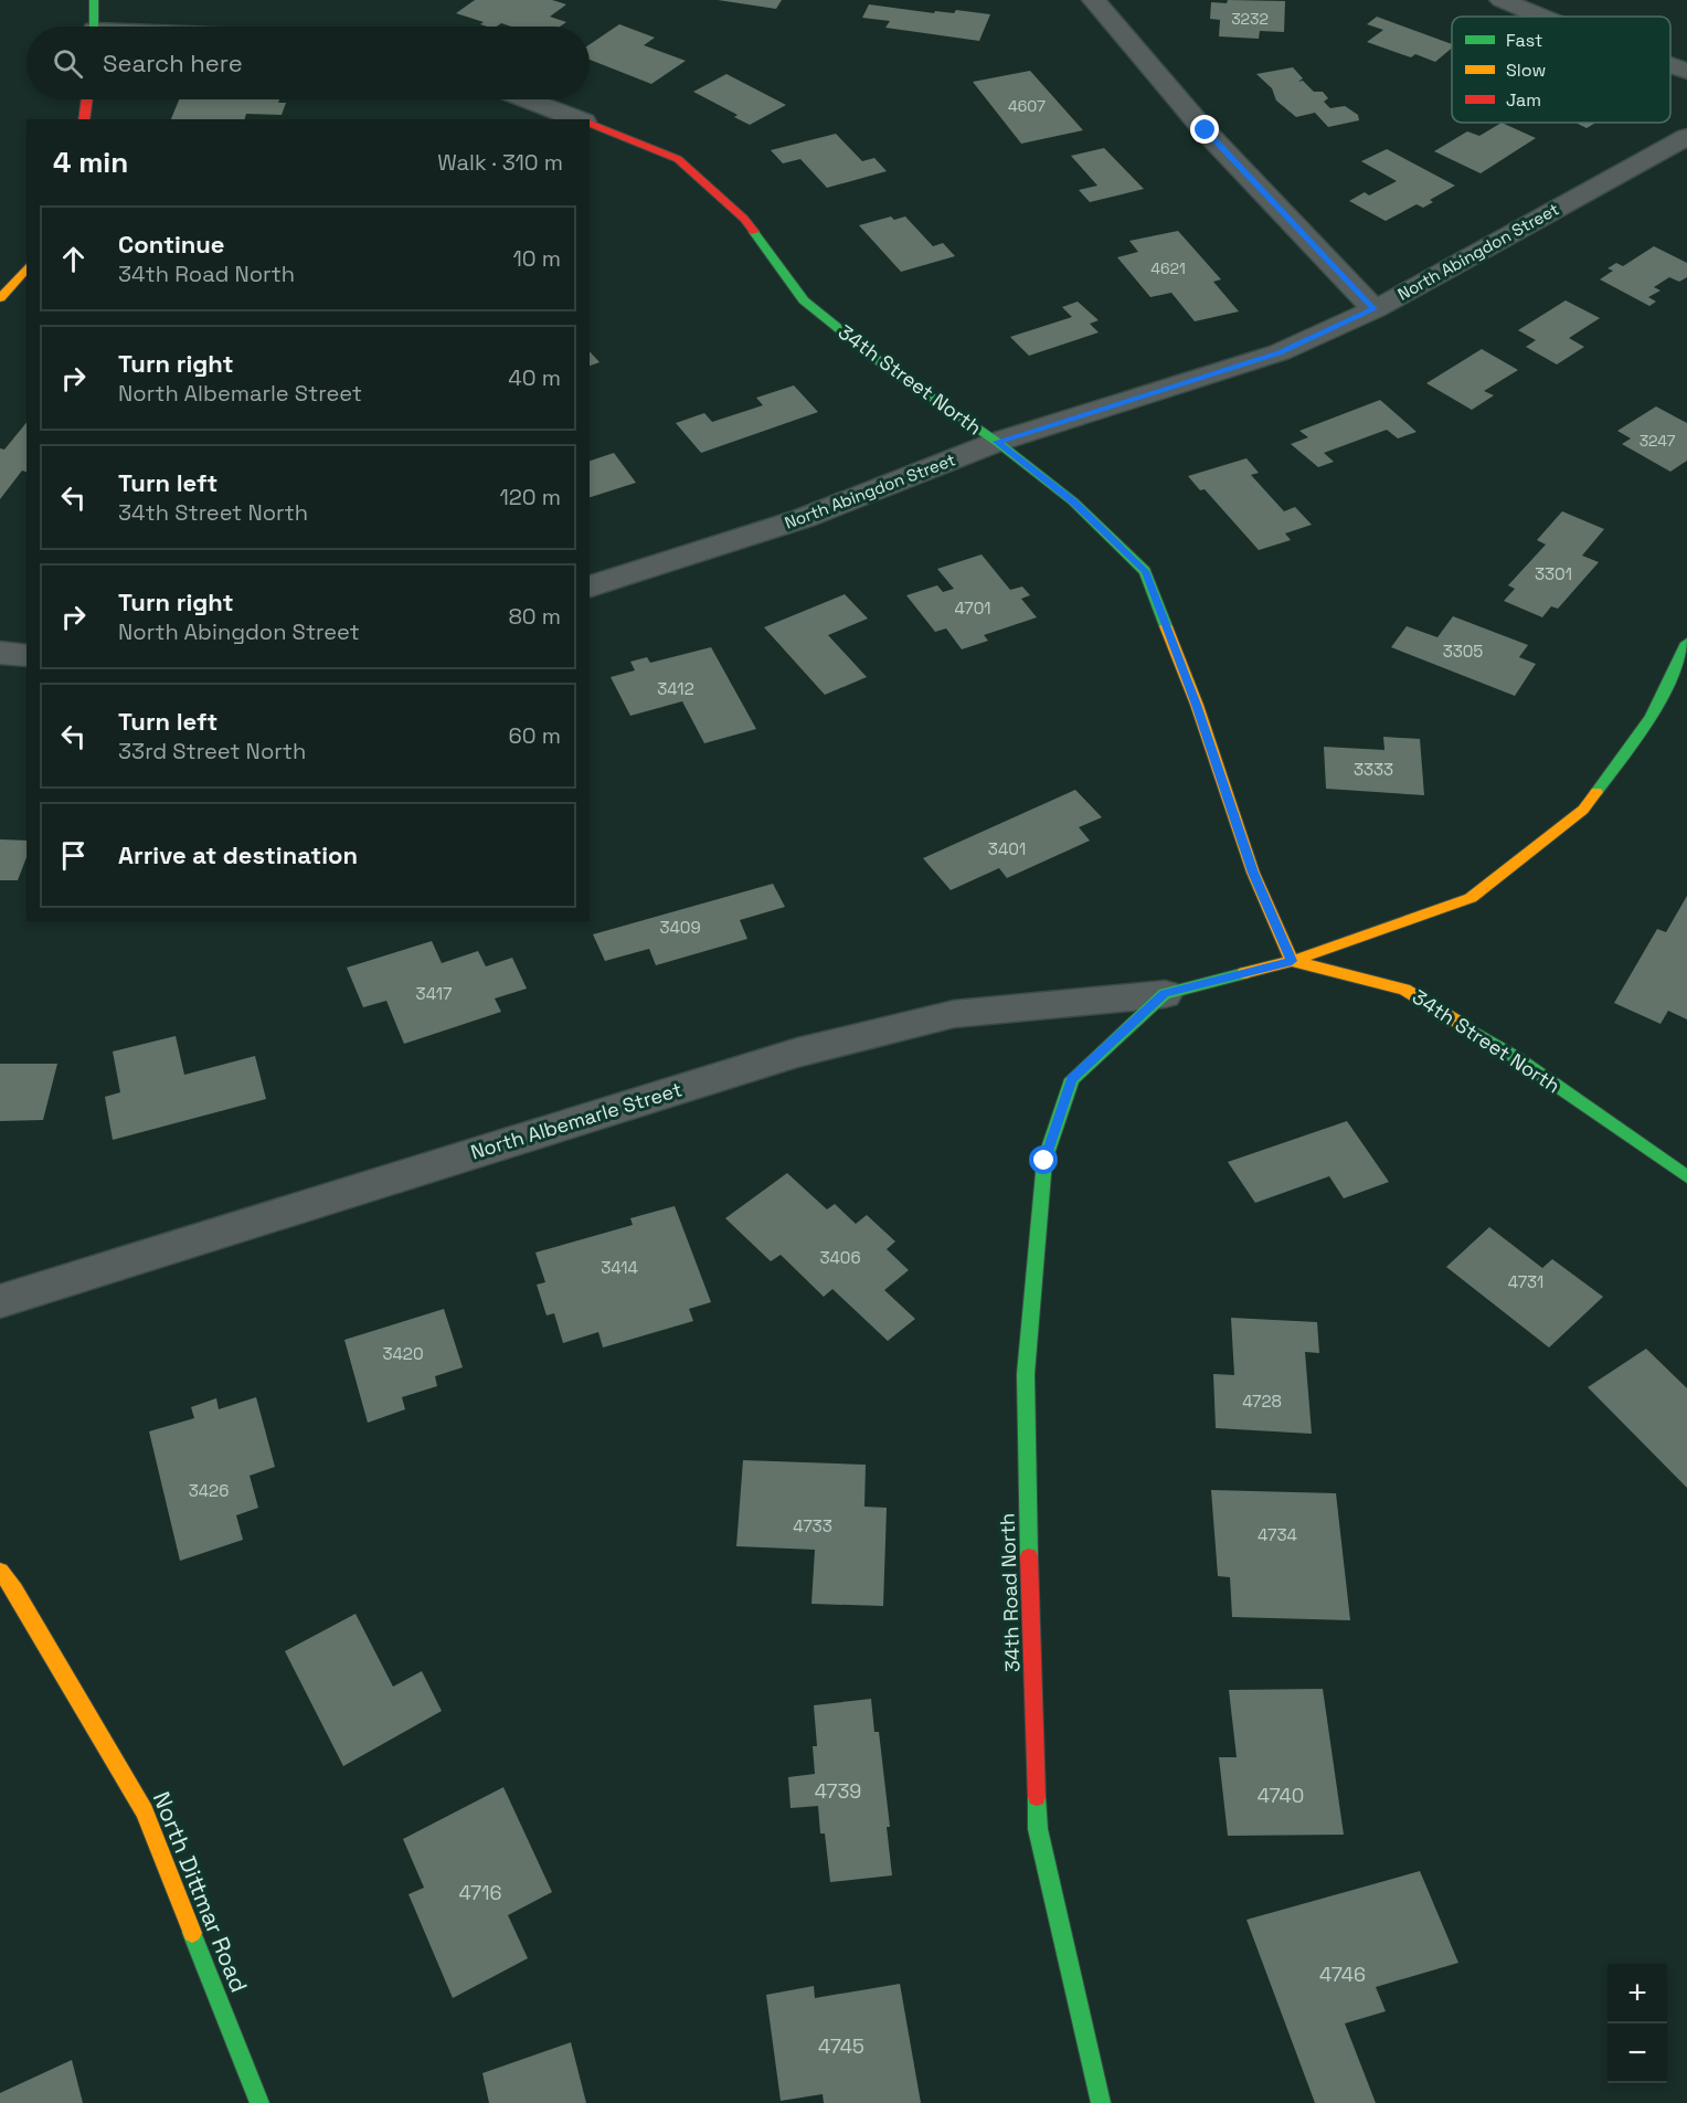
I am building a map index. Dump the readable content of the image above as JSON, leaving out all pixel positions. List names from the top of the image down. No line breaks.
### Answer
{"streets":{"street":["North Abingdon Street","34th Street North","North Albemarle Street","34th Road North","North Dittmar Road"]},"crossings":[["North Abingdon Street","34th Street North"],["34th Street North","North Albemarle Street"],["North Albemarle Street","34th Road North"]],"house_numbers":["3232","4607","4621","3247","3301","4701","3305","3412","3333","3401","3409","3417","3406","3414","4731","3420","4728","3426","4733","4734","4739","4740","4716","4746","4745"],"legend":["Fast","Slow","Jam"],"page":{"search":"Search here","heading":["4 min","Walk · 310 m"],"list":[["Continue","34th Road North","10 m"],["Turn right","North Albemarle Street","40 m"],["Turn left","34th Street North","120 m"],["Turn right","North Abingdon Street","80 m"],["Turn left","33rd Street North","60 m"],"Arrive at destination"],"map_buttons":["+","−"]}}
